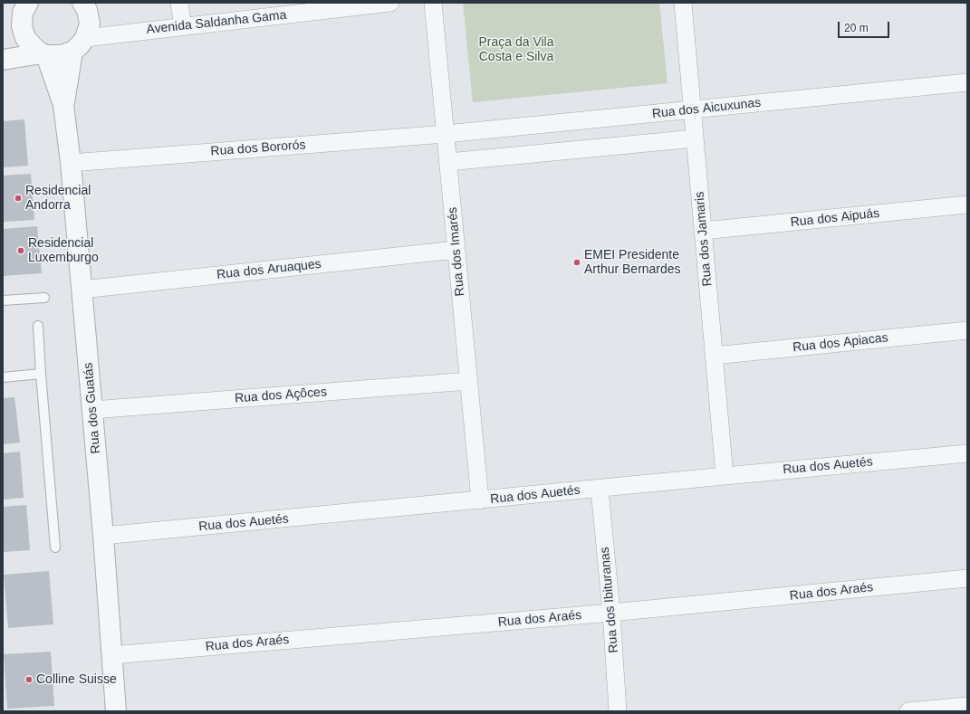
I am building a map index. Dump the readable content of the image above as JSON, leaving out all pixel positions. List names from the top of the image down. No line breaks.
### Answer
{"streets":{"street":["Avenida Saldanha Gama","Rua dos Aicuxunas","Rua dos Bororós","Rua dos Aipuás","Rua dos Jamaris","Rua dos Imarés","Rua dos Aruaques","Rua dos Apiacas","Rua dos Açôces","Rua dos Guatás","Rua dos Auetés","Rua dos Araés","Rua dos Ibituranas"]},"crossings":[["Avenida Saldanha Gama","Rua dos Guatás"],["Rua dos Aicuxunas","Rua dos Bororós"],["Rua dos Aicuxunas","Rua dos Jamaris"],["Rua dos Aicuxunas","Rua dos Imarés"],["Rua dos Bororós","Rua dos Imarés"],["Rua dos Bororós","Rua dos Guatás"],["Rua dos Aipuás","Rua dos Jamaris"],["Rua dos Jamaris","Rua dos Apiacas"],["Rua dos Jamaris","Rua dos Auetés"],["Rua dos Imarés","Rua dos Aruaques"],["Rua dos Imarés","Rua dos Açôces"],["Rua dos Imarés","Rua dos Auetés"],["Rua dos Aruaques","Rua dos Guatás"],["Rua dos Açôces","Rua dos Guatás"],["Rua dos Guatás","Rua dos Auetés"],["Rua dos Guatás","Rua dos Araés"],["Rua dos Auetés","Rua dos Ibituranas"],["Rua dos Araés","Rua dos Ibituranas"]],"parks":["Praça da Vila Costa e Silva"],"places":["Residencial Andorra","Residencial Luxemburgo","EMEI Presidente Arthur Bernardes","Colline Suisse"],"scale_bar":"20 m"}
